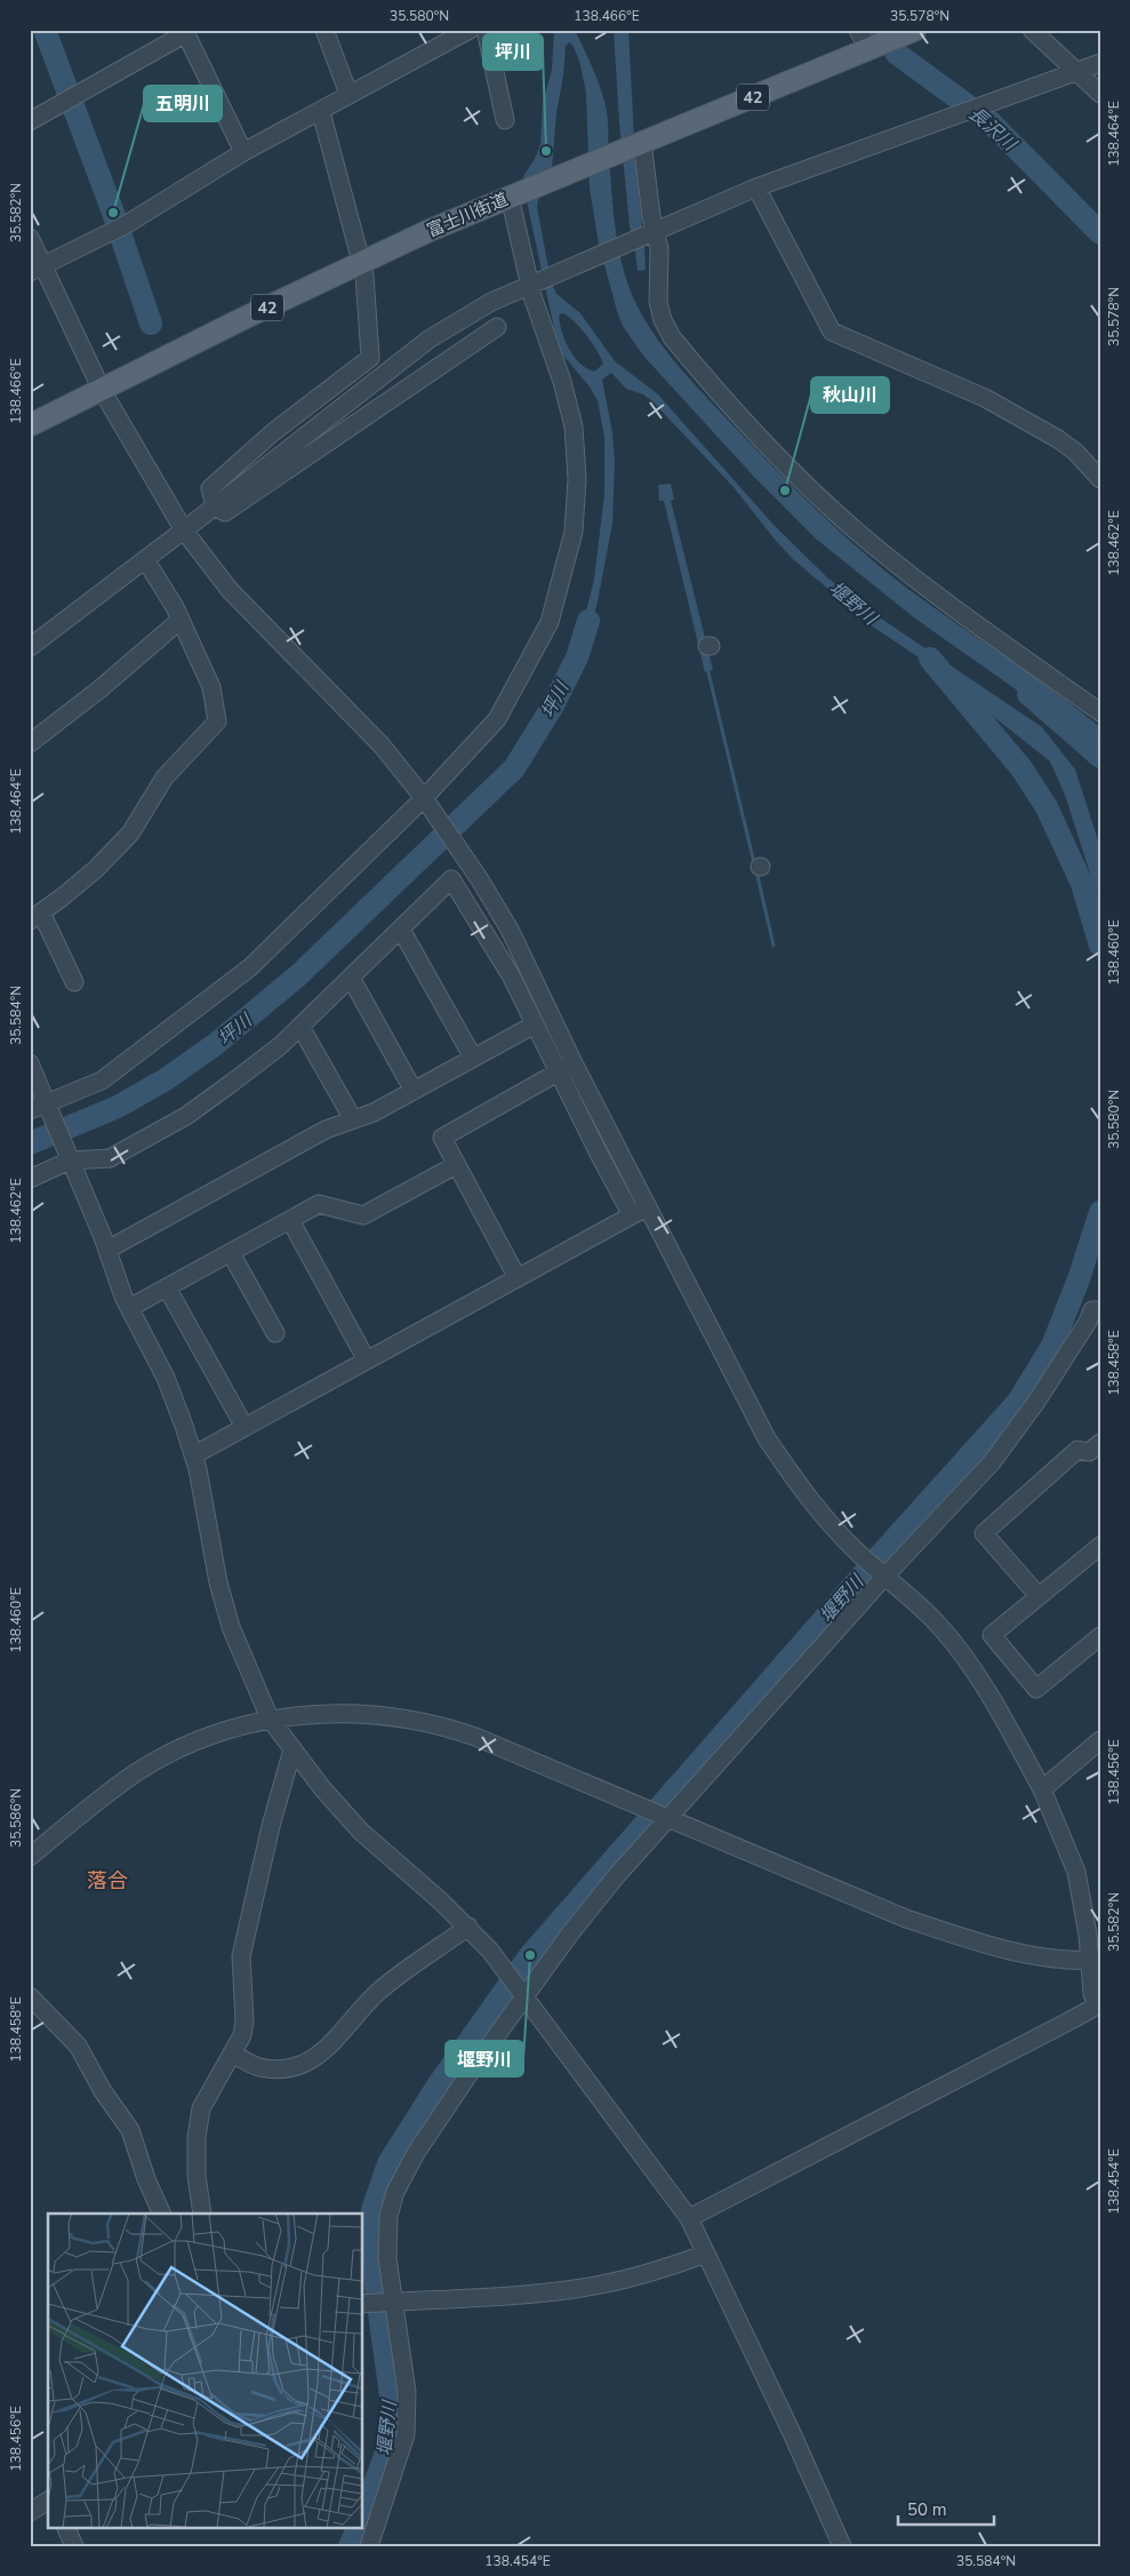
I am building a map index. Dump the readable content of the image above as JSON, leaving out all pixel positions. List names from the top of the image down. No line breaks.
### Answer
{"streets":{"main road":["42","富士川街道"]},"districts":["落合"],"water":["長沢川","堰野川","坪川"],"places":["坪川","五明川","秋山川","堰野川"],"scale_bar":"50 m","coordinates":["35.580°N","138.466°E","35.578°N","138.464°E","35.582°N","138.462°E","138.460°E","35.584°N","138.458°E","138.456°E","35.586°N","138.454°E"]}
